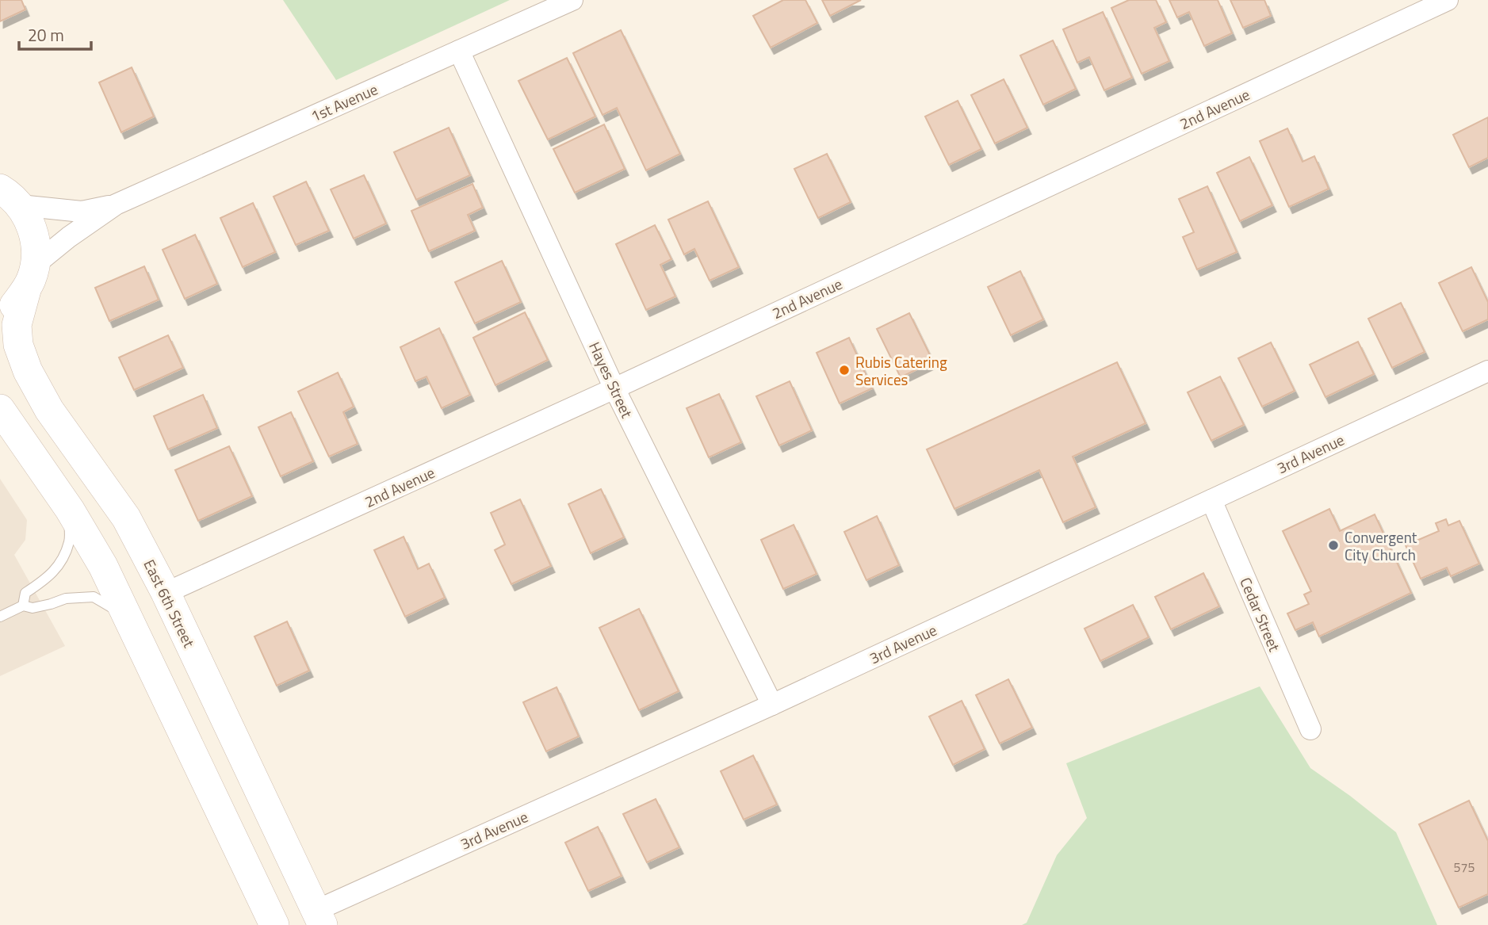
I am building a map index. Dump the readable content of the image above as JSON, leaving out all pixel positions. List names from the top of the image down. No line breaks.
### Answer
{"streets":{"street":["1st Avenue","2nd Avenue","Hayes Street","3rd Avenue","East 6th Street","Cedar Street"]},"crossings":[["1st Avenue","Hayes Street"],["1st Avenue","East 6th Street"],["2nd Avenue","Hayes Street"],["2nd Avenue","East 6th Street"],["Hayes Street","3rd Avenue"],["3rd Avenue","East 6th Street"],["3rd Avenue","Cedar Street"]],"places":["Rubis Catering Services","Convergent City Church"],"house_numbers":["575"],"scale_bar":"20 m"}
